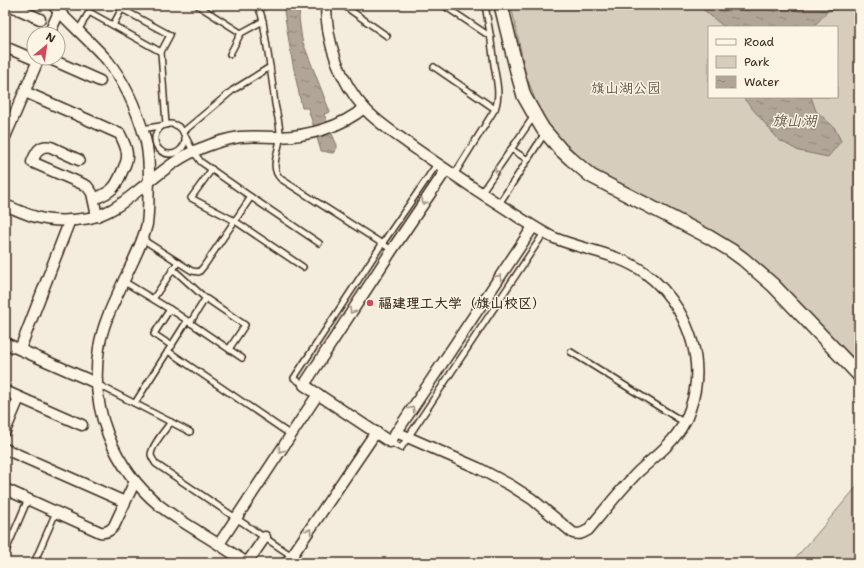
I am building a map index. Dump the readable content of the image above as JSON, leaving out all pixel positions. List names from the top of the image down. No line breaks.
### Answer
{"water":["旗山湖"],"parks":["旗山湖公园"],"places":["福建理工大学（旗山校区）"],"legend":["Road","Park","Water"],"north":"top right"}
